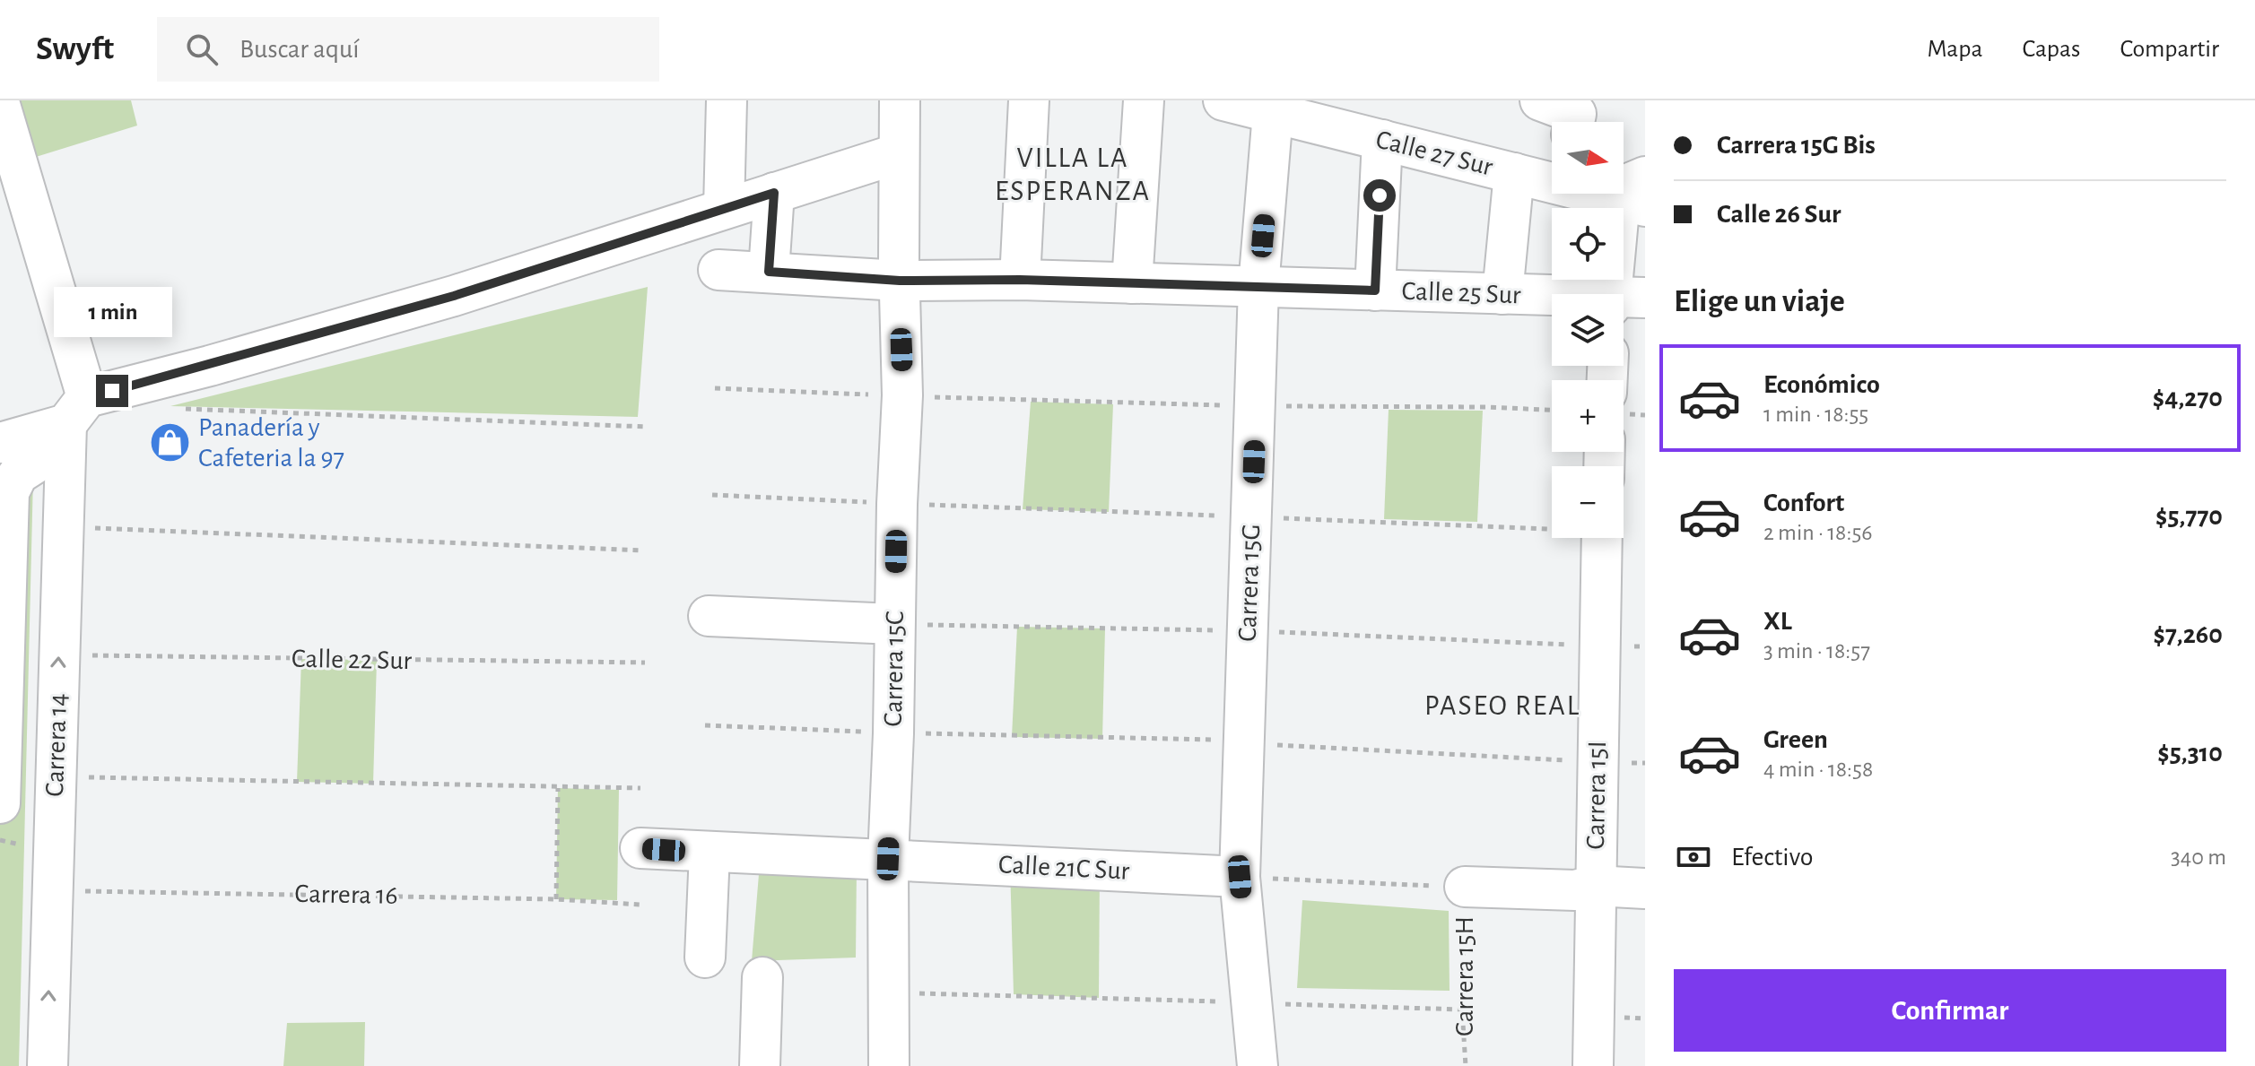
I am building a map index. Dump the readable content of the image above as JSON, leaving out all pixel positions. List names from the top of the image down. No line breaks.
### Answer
{"streets":{"street":["Calle 27 Sur","Calle 25 Sur","Carrera 15G","Carrera 15C","Carrera 14","Carrera 15I","Calle 21C Sur"],"path":["Calle 22 Sur","Carrera 16","Carrera 15H"]},"crossings":[["Calle 27 Sur","Carrera 15G"],["Calle 25 Sur","Carrera 15G"],["Calle 25 Sur","Carrera 15C"],["Carrera 15G","Calle 21C Sur"],["Calle 22 Sur","Carrera 14"],["Carrera 15C","Calle 21C Sur"],["Carrera 14","Carrera 16"]],"districts":["VILLA LA ESPERANZA","PASEO REAL"],"places":{"shop":["Panadería y Cafeteria la 97"]},"north":"right","page":{"header":"Swyft","search":"Buscar aquí","nav":["Mapa","Capas","Compartir"],"banner":["Carrera 15G Bis","Calle 26 Sur"],"map_buttons":["+","−"],"heading":"Elige un viaje","bubble":"1 min","list":[{"name":"Económico","note":"1 min · 18:55","value":"$4,270"},{"name":"Confort","note":"2 min · 18:56","value":"$5,770"},{"name":"XL","note":"3 min · 18:57","value":"$7,260"},{"name":"Green","note":"4 min · 18:58","value":"$5,310"}],"pay":["Efectivo","340 m"],"buttons":"Confirmar"}}
